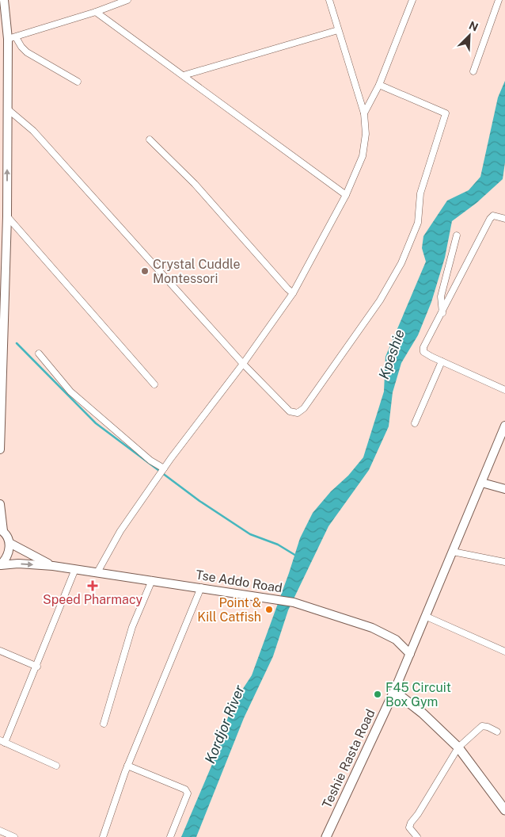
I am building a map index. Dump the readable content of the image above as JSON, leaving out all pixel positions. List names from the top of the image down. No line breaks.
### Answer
{"streets":{"main road":["Teshie Rasta Road"],"street":["Tse Addo Road"]},"water":["Kpeshie","Kordjor River"],"places":{"other":["Crystal Cuddle Montessori","Point & Kill Catfish","F45 Circuit Box Gym"],"health":["Speed Pharmacy"]},"north":"top right"}
